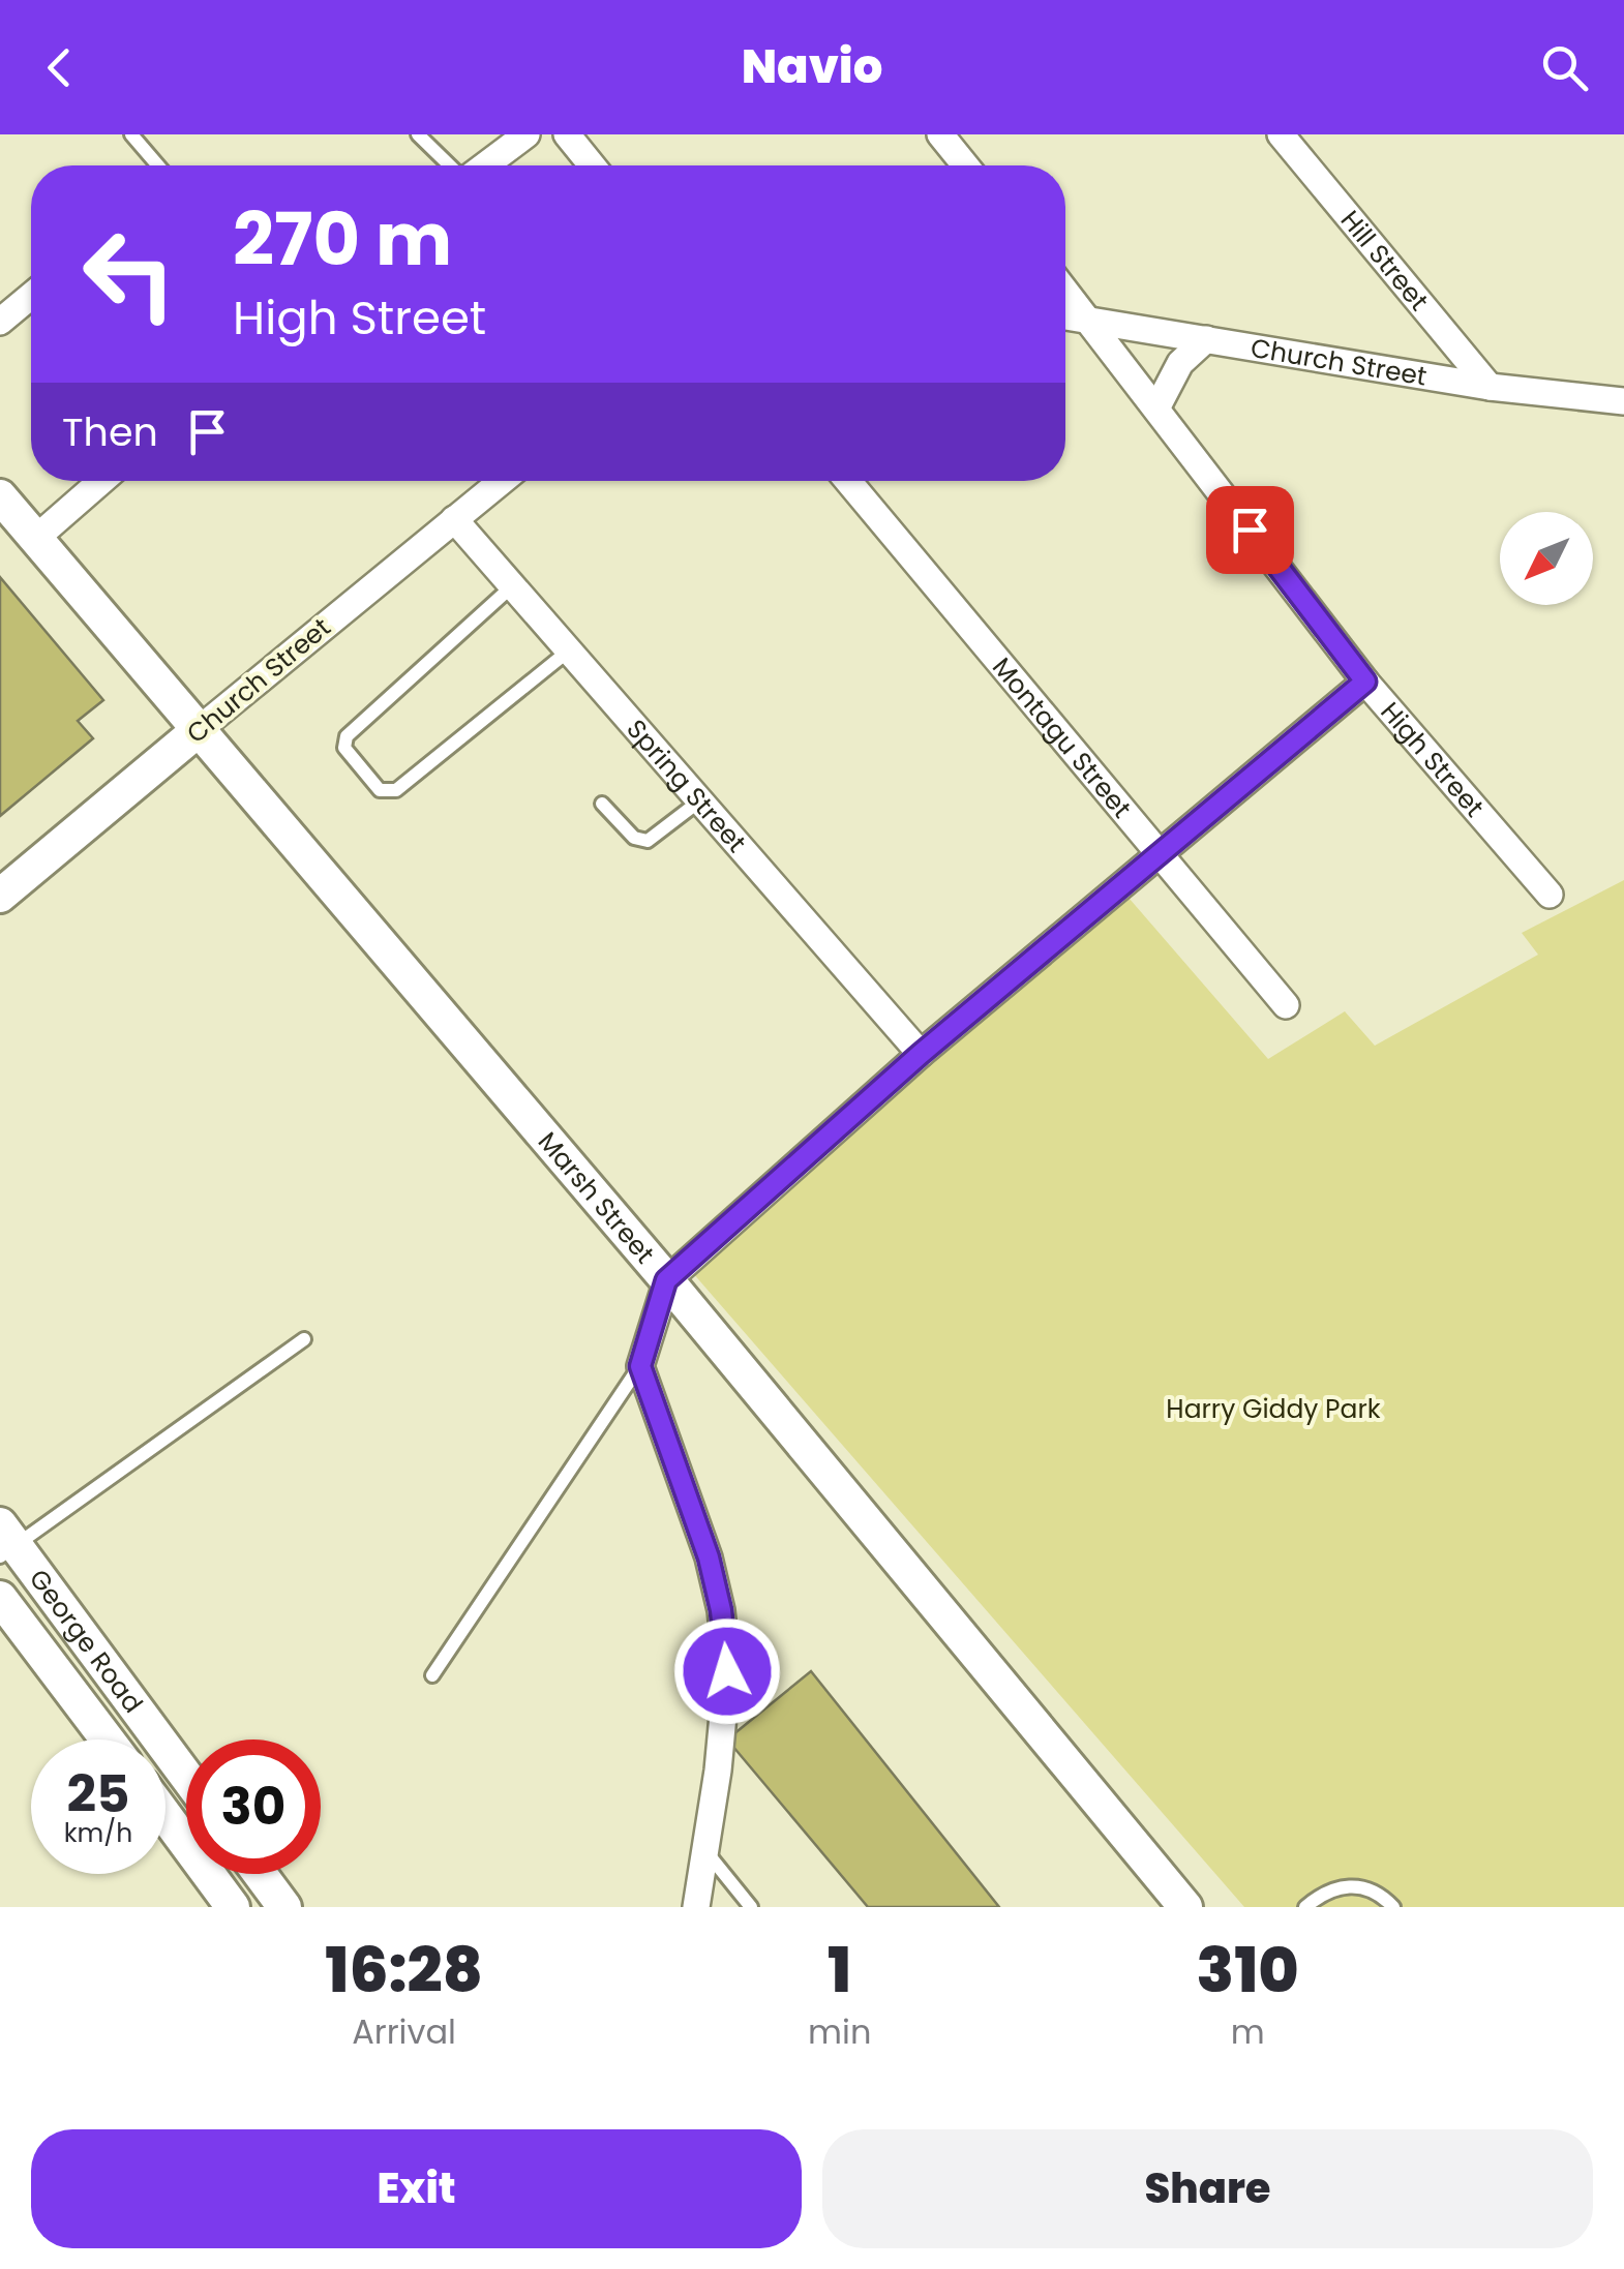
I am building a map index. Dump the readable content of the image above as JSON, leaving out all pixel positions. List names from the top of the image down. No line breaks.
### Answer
{"streets":{"street":["Hill Street","Church Street","Montagu Street","High Street","Spring Street","Marsh Street","George Road"]},"crossings":[["Hill Street","Church Street"],["Church Street","High Street"],["Church Street","Spring Street"],["Church Street","Marsh Street"]],"parks":["Harry Giddy Park"],"north":"bottom left","page":{"header":"Navio","turn":["270 m","High Street"],"then":"Then","speed":"25 km/h","limit":"30","eta":["16:28","Arrival","1","min","310","m"],"buttons":["Exit","Share"]}}
